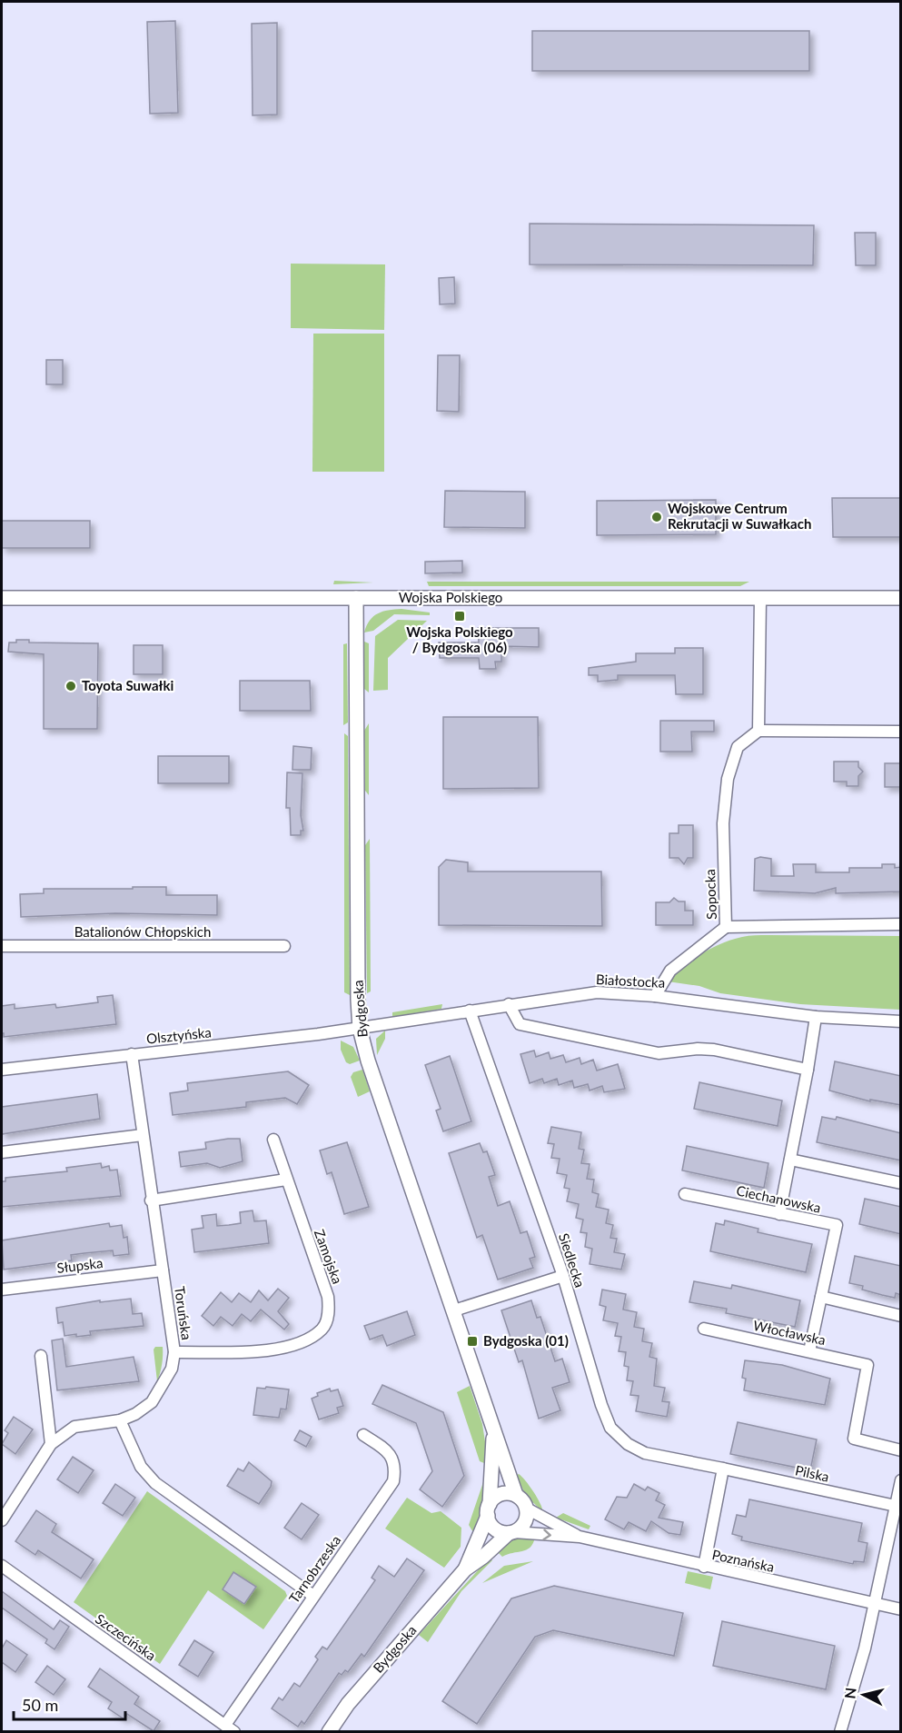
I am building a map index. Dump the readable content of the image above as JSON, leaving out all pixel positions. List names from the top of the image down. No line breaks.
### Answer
{"streets":{"street":["Wojska Polskiego","Sopocka","Batalionów Chłopskich","Białostocka","Bydgoska","Olsztyńska","Ciechanowska","Zamojska","Siedlecka","Słupska","Toruńska","Włocławska","Pilska","Poznańska","Tarnobrzeska","Szczecińska"]},"crossings":[["Wojska Polskiego","Bydgoska"],["Białostocka","Bydgoska"],["Białostocka","Olsztyńska"],["Białostocka","Siedlecka"],["Bydgoska","Olsztyńska"],["Bydgoska","Poznańska"],["Olsztyńska","Toruńska"],["Ciechanowska","Włocławska"],["Zamojska","Toruńska"],["Siedlecka","Pilska"],["Słupska","Toruńska"],["Tarnobrzeska","Szczecińska"]],"places":{"other":["Wojskowe Centrum Rekrutacji w Suwałkach","Toyota Suwałki"],"transit":["Wojska Polskiego / Bydgoska (06)","Bydgoska (01)"]},"scale_bar":"50 m","north":"left"}
